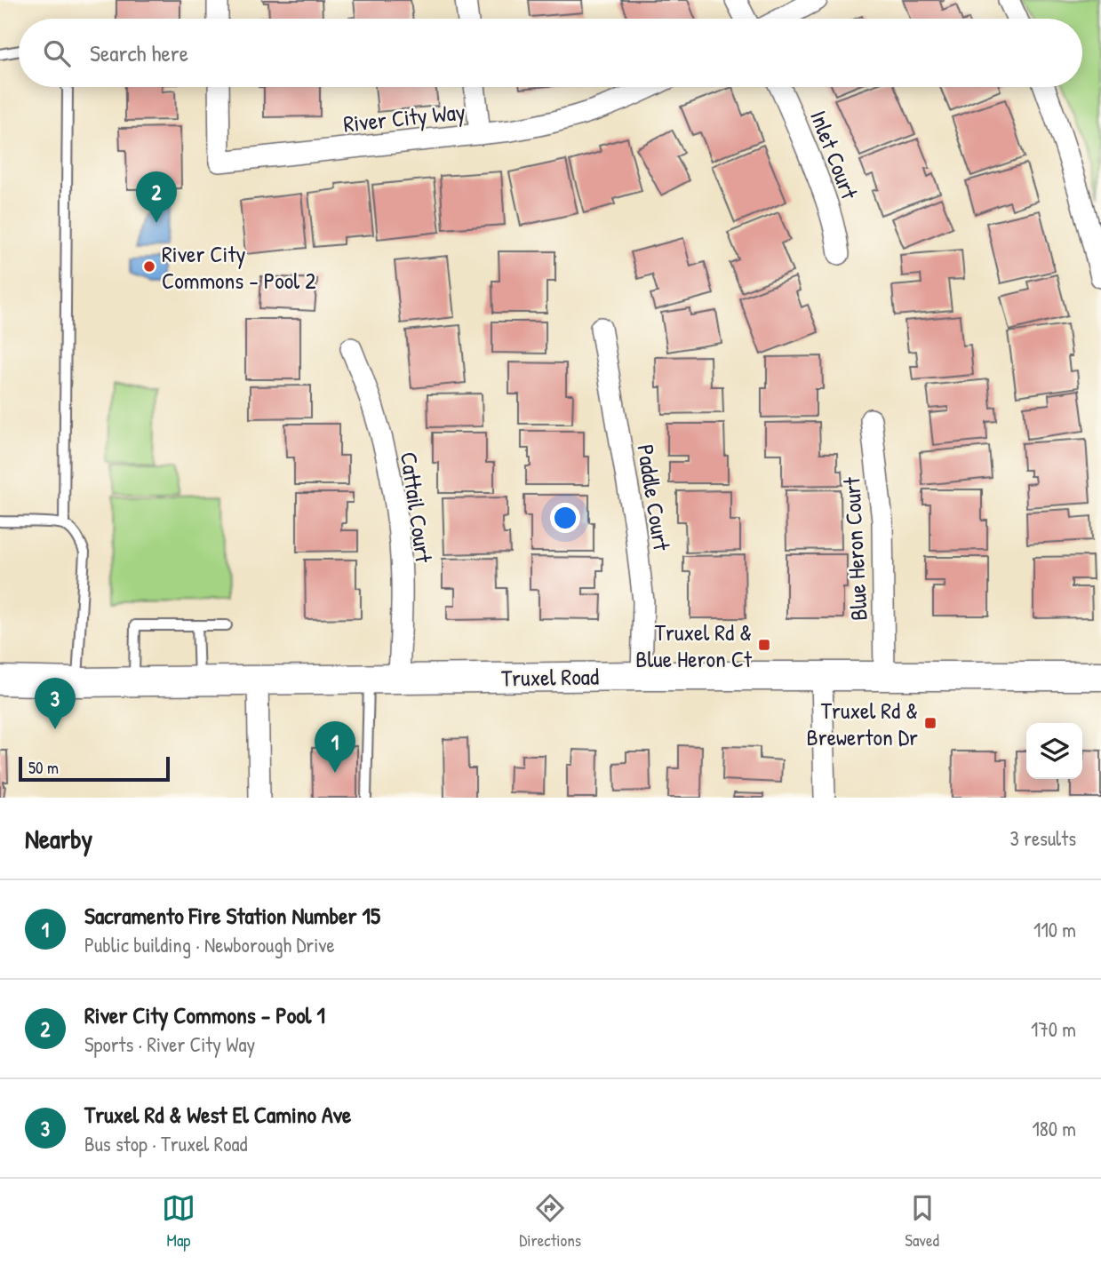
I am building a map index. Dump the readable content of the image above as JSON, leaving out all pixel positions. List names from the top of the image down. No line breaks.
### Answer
{"streets":{"main road":["Truxel Road"],"street":["River City Way","Inlet Court","Paddle Court","Cattail Court","Blue Heron Court"]},"crossings":[["Paddle Court","Truxel Road"],["Cattail Court","Truxel Road"],["Blue Heron Court","Truxel Road"]],"places":{"other":["River City Commons - Pool 2"],"transit":["Truxel Rd & Blue Heron Ct","Truxel Rd & Brewerton Dr"]},"scale_bar":"50 m","page":{"search":"Search here","pins":["2","3","1"],"scale":"50 m","heading":["Nearby","3 results"],"list":[{"mark":"1","name":"Sacramento Fire Station Number 15","note":"Public building · Newborough Drive","value":"110 m"},{"mark":"2","name":"River City Commons - Pool 1","note":"Sports · River City Way","value":"170 m"},{"mark":"3","name":"Truxel Rd & West El Camino Ave","note":"Bus stop · Truxel Road","value":"180 m"}],"nav":["Map","Directions","Saved"]}}
